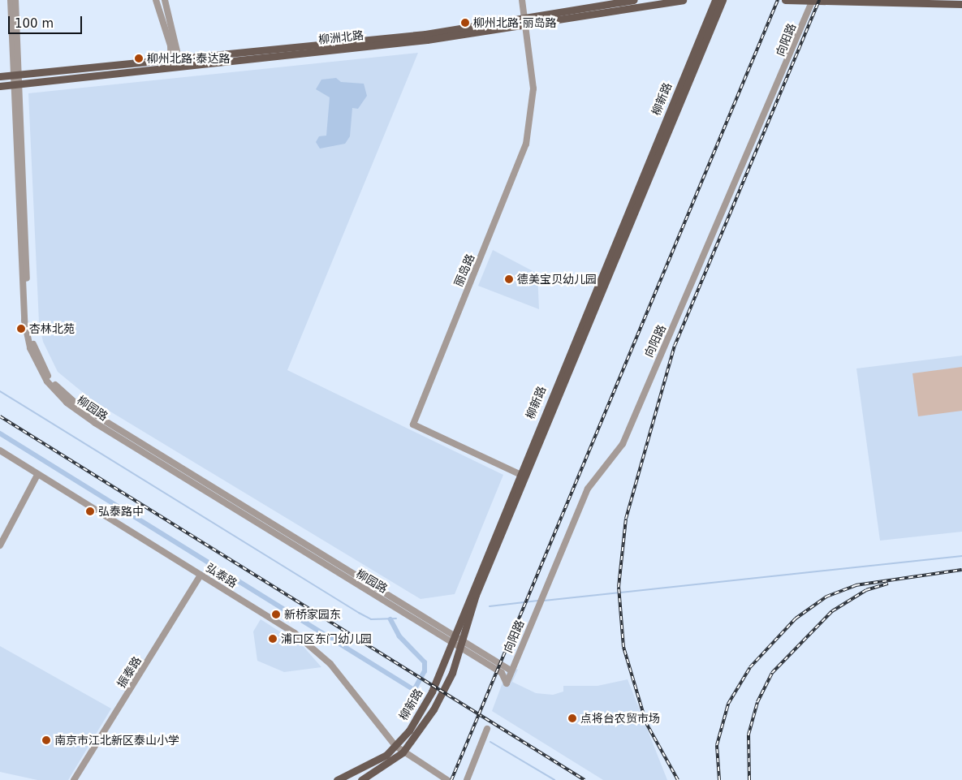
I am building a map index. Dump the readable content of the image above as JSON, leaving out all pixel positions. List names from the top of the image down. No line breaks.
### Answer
{"streets":{"main road":["柳洲北路","柳新路"],"street":["向阳路","丽岛路","柳园路","弘泰路","振泰路"]},"crossings":[["柳洲北路","丽岛路"],["柳洲北路","柳园路"],["向阳路","柳新路"],["向阳路","柳园路"],["柳新路","丽岛路"],["柳新路","柳园路"],["柳新路","弘泰路"],["弘泰路","振泰路"]],"places":["柳州北路·丽岛路","柳州北路·泰达路","德美宝贝幼儿园","杏林北苑","弘泰路中","新桥家园东","浦口区东门幼儿园","点将台农贸市场","南京市江北新区泰山小学"],"scale_bar":"100 m"}
